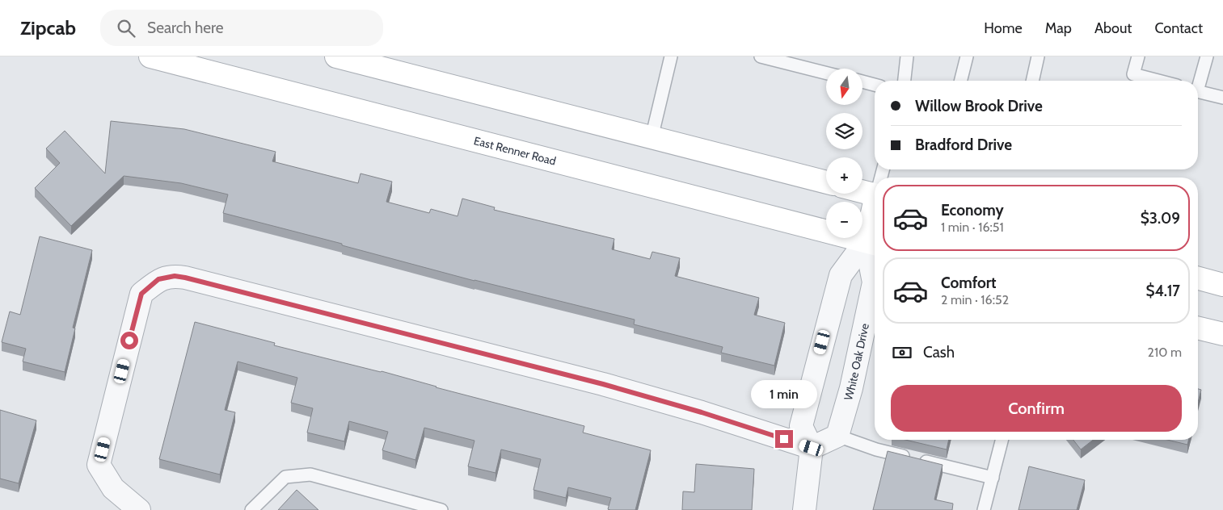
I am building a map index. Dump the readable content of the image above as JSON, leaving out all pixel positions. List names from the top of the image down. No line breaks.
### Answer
{"streets":{"main road":["East Renner Road"],"street":["White Oak Drive"]},"crossings":[["East Renner Road","White Oak Drive"]],"north":"bottom","page":{"header":"Zipcab","search":"Search here","nav":["Home","Map","About","Contact"],"map_buttons":["+","−"],"banner":["Willow Brook Drive","Bradford Drive"],"list":[{"name":"Economy","note":"1 min · 16:51","value":"$3.09"},{"name":"Comfort","note":"2 min · 16:52","value":"$4.17"}],"pay":["Cash","210 m"],"buttons":"Confirm","bubble":"1 min"}}
